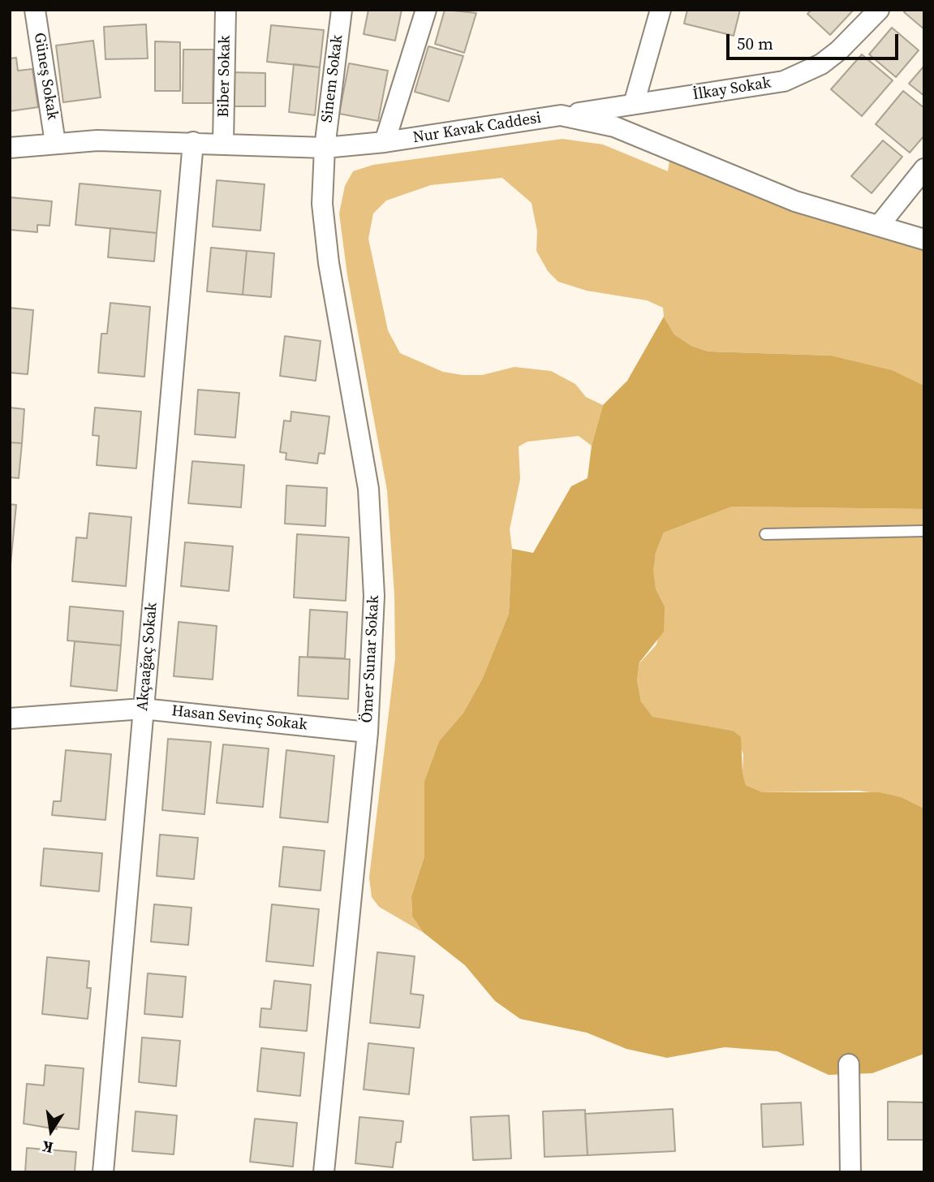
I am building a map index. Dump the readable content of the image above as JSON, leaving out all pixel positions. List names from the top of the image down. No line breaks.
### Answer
{"streets":{"street":["Güneş Sokak","Biber Sokak","Sinem Sokak","İlkay Sokak","Nur Kavak Caddesi","Akçaağaç Sokak","Ömer Sunar Sokak","Hasan Sevinç Sokak"]},"crossings":[["Güneş Sokak","Nur Kavak Caddesi"],["Biber Sokak","Nur Kavak Caddesi"],["Sinem Sokak","Nur Kavak Caddesi"],["Sinem Sokak","Ömer Sunar Sokak"],["İlkay Sokak","Nur Kavak Caddesi"],["Nur Kavak Caddesi","Akçaağaç Sokak"],["Nur Kavak Caddesi","Ömer Sunar Sokak"],["Akçaağaç Sokak","Hasan Sevinç Sokak"],["Ömer Sunar Sokak","Hasan Sevinç Sokak"]],"scale_bar":"50 m","north":"bottom"}
